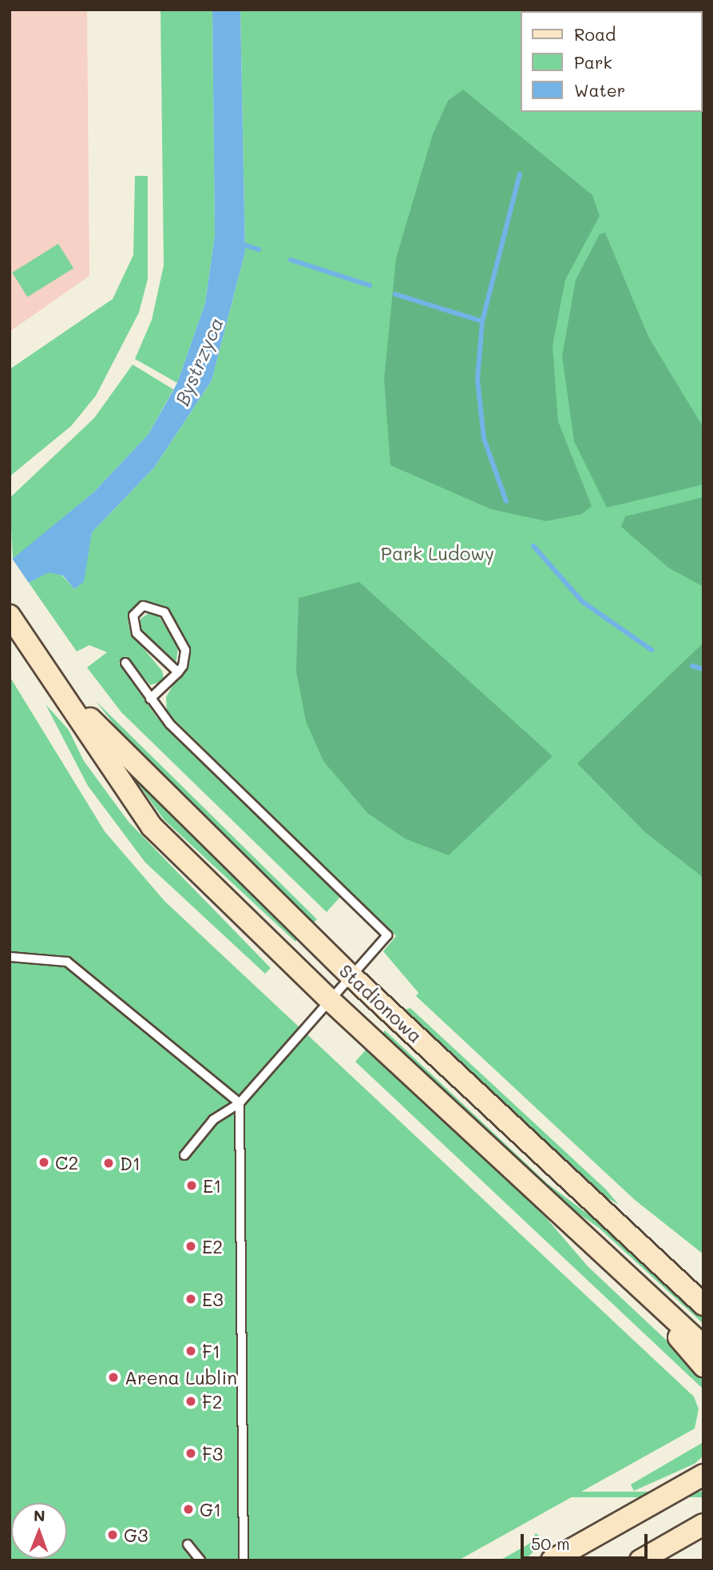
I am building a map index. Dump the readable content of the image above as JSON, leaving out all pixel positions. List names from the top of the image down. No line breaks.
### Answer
{"streets":{"street":["Stadionowa"]},"water":["Bystrzyca"],"parks":["Park Ludowy"],"places":["C2","D1","E1","E2","E3","F1","Arena Lublin","F2","F3","G1","G3"],"legend":["Road","Park","Water"],"scale_bar":"50 m","north":"top"}
